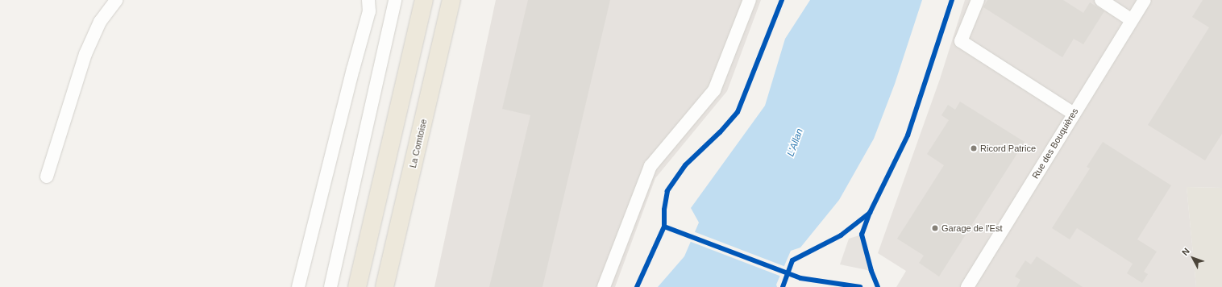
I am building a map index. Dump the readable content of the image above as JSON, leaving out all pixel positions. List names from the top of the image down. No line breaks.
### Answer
{"streets":{"highway":["La Comtoise"],"street":["Rue des Bouquières"]},"water":["L'Allan"],"places":["Ricord Patrice","Garage de l'Est"],"north":"top left"}
